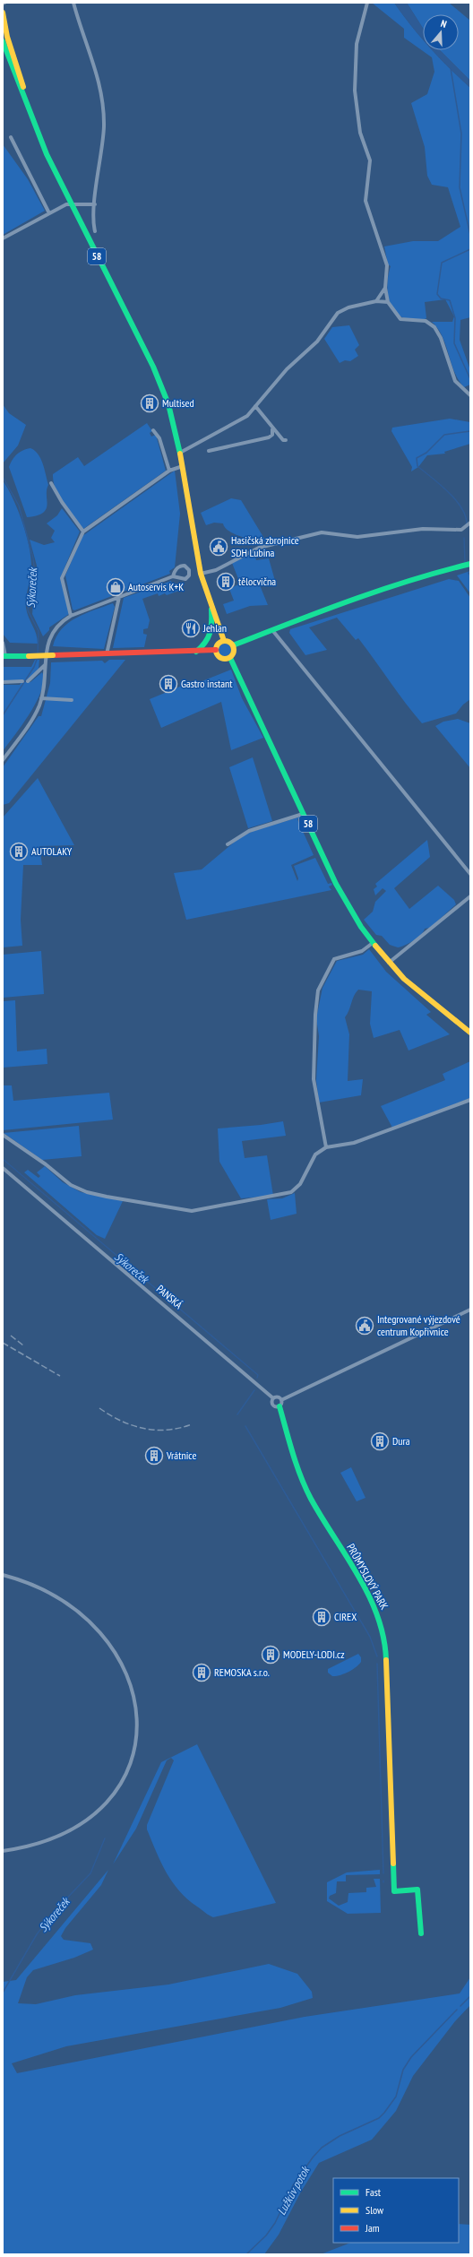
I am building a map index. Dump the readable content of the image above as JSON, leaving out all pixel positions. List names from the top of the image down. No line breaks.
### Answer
{"streets":{"main road":["58","PRŮMYSLOVÝ PARK"],"street":["PANSKÁ"]},"crossings":[["PANSKÁ","PRŮMYSLOVÝ PARK"]],"water":["Sýkoreček","Lužkův potok"],"places":{"building":["Multised","tělocvična","Gastro instant","AUTOLAKY","Dura","Vrátnice","CIREX","MODELY-LODI.cz","REMOSKA s.r.o."],"public building":["Hasičská zbrojnice SDH Lubina","Integrované výjezdové centrum Kopřivnice"],"shop":["Autoservis K+K"],"restaurant":["Jehlan"]},"legend":["Fast","Slow","Jam"],"north":"top"}
